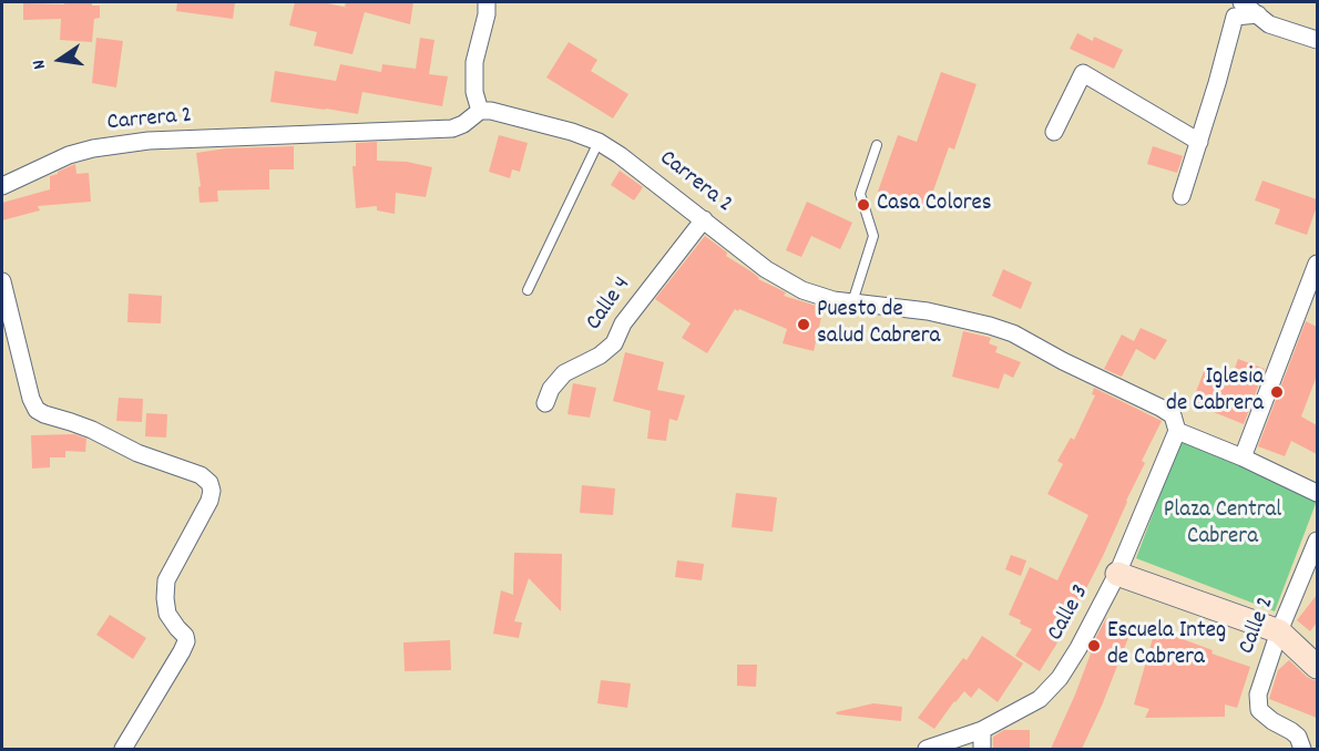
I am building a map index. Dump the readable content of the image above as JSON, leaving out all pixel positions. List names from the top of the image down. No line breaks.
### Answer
{"streets":{"street":["Carrera 2","Calle 4","Calle 3","Calle 2"]},"crossings":[["Carrera 2","Calle 4"],["Carrera 2","Calle 3"]],"parks":["Plaza Central Cabrera"],"places":["Casa Colores","Puesto de salud Cabrera","Iglesia de Cabrera","Escuela Integ de Cabrera"],"north":"left"}
